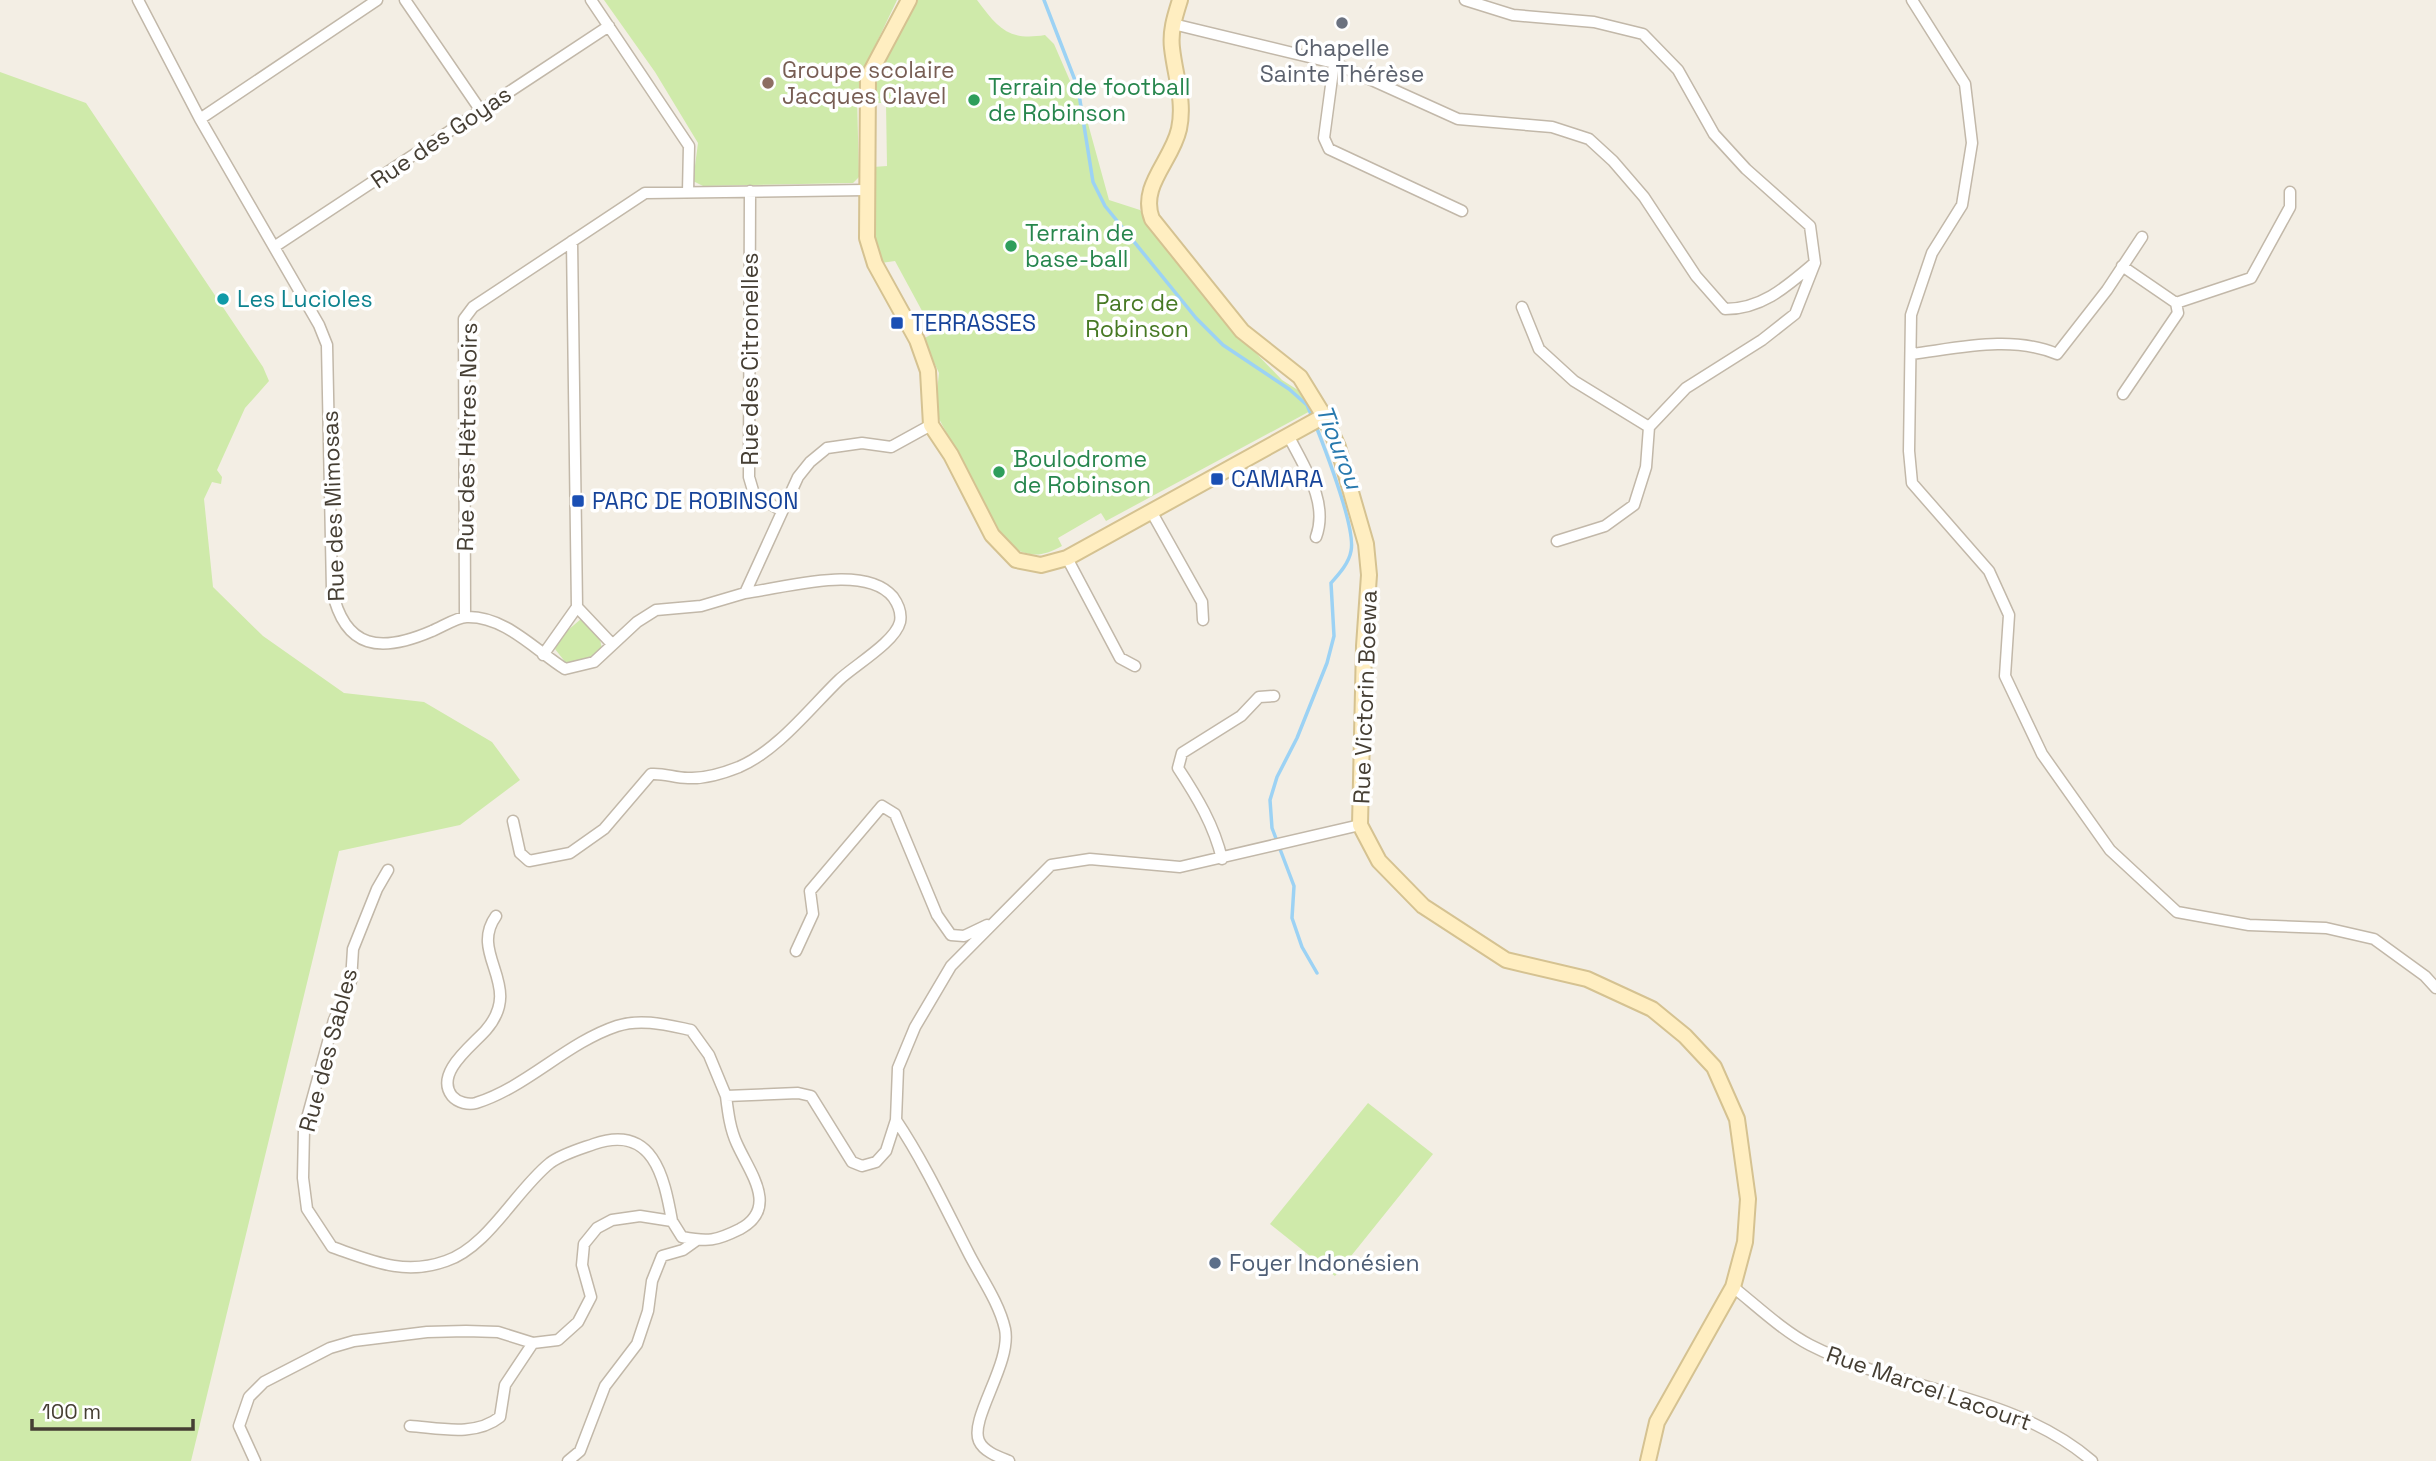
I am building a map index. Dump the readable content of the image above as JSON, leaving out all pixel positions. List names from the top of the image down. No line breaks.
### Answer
{"streets":{"street":["Rue des Goyas","Rue des Citronelles","Rue des Hêtres Noirs","Rue des Mimosas","Rue Victorin Boewa","Rue des Sables","Rue Marcel Lacourt"]},"crossings":[["Rue des Goyas","Rue des Mimosas"],["Rue des Citronelles","Rue des Hêtres Noirs"],["Rue des Hêtres Noirs","Rue des Mimosas"],["Rue Victorin Boewa","Rue Marcel Lacourt"]],"water":["Tiourou"],"parks":["Parc de Robinson"],"places":{"other":["Chapelle Sainte Thérèse","Groupe scolaire Jacques Clavel","Terrain de football de Robinson","Terrain de base-ball","Les Lucioles","Boulodrome de Robinson","Foyer Indonésien"],"transit":["TERRASSES","CAMARA","PARC DE ROBINSON"]},"scale_bar":"100 m"}
